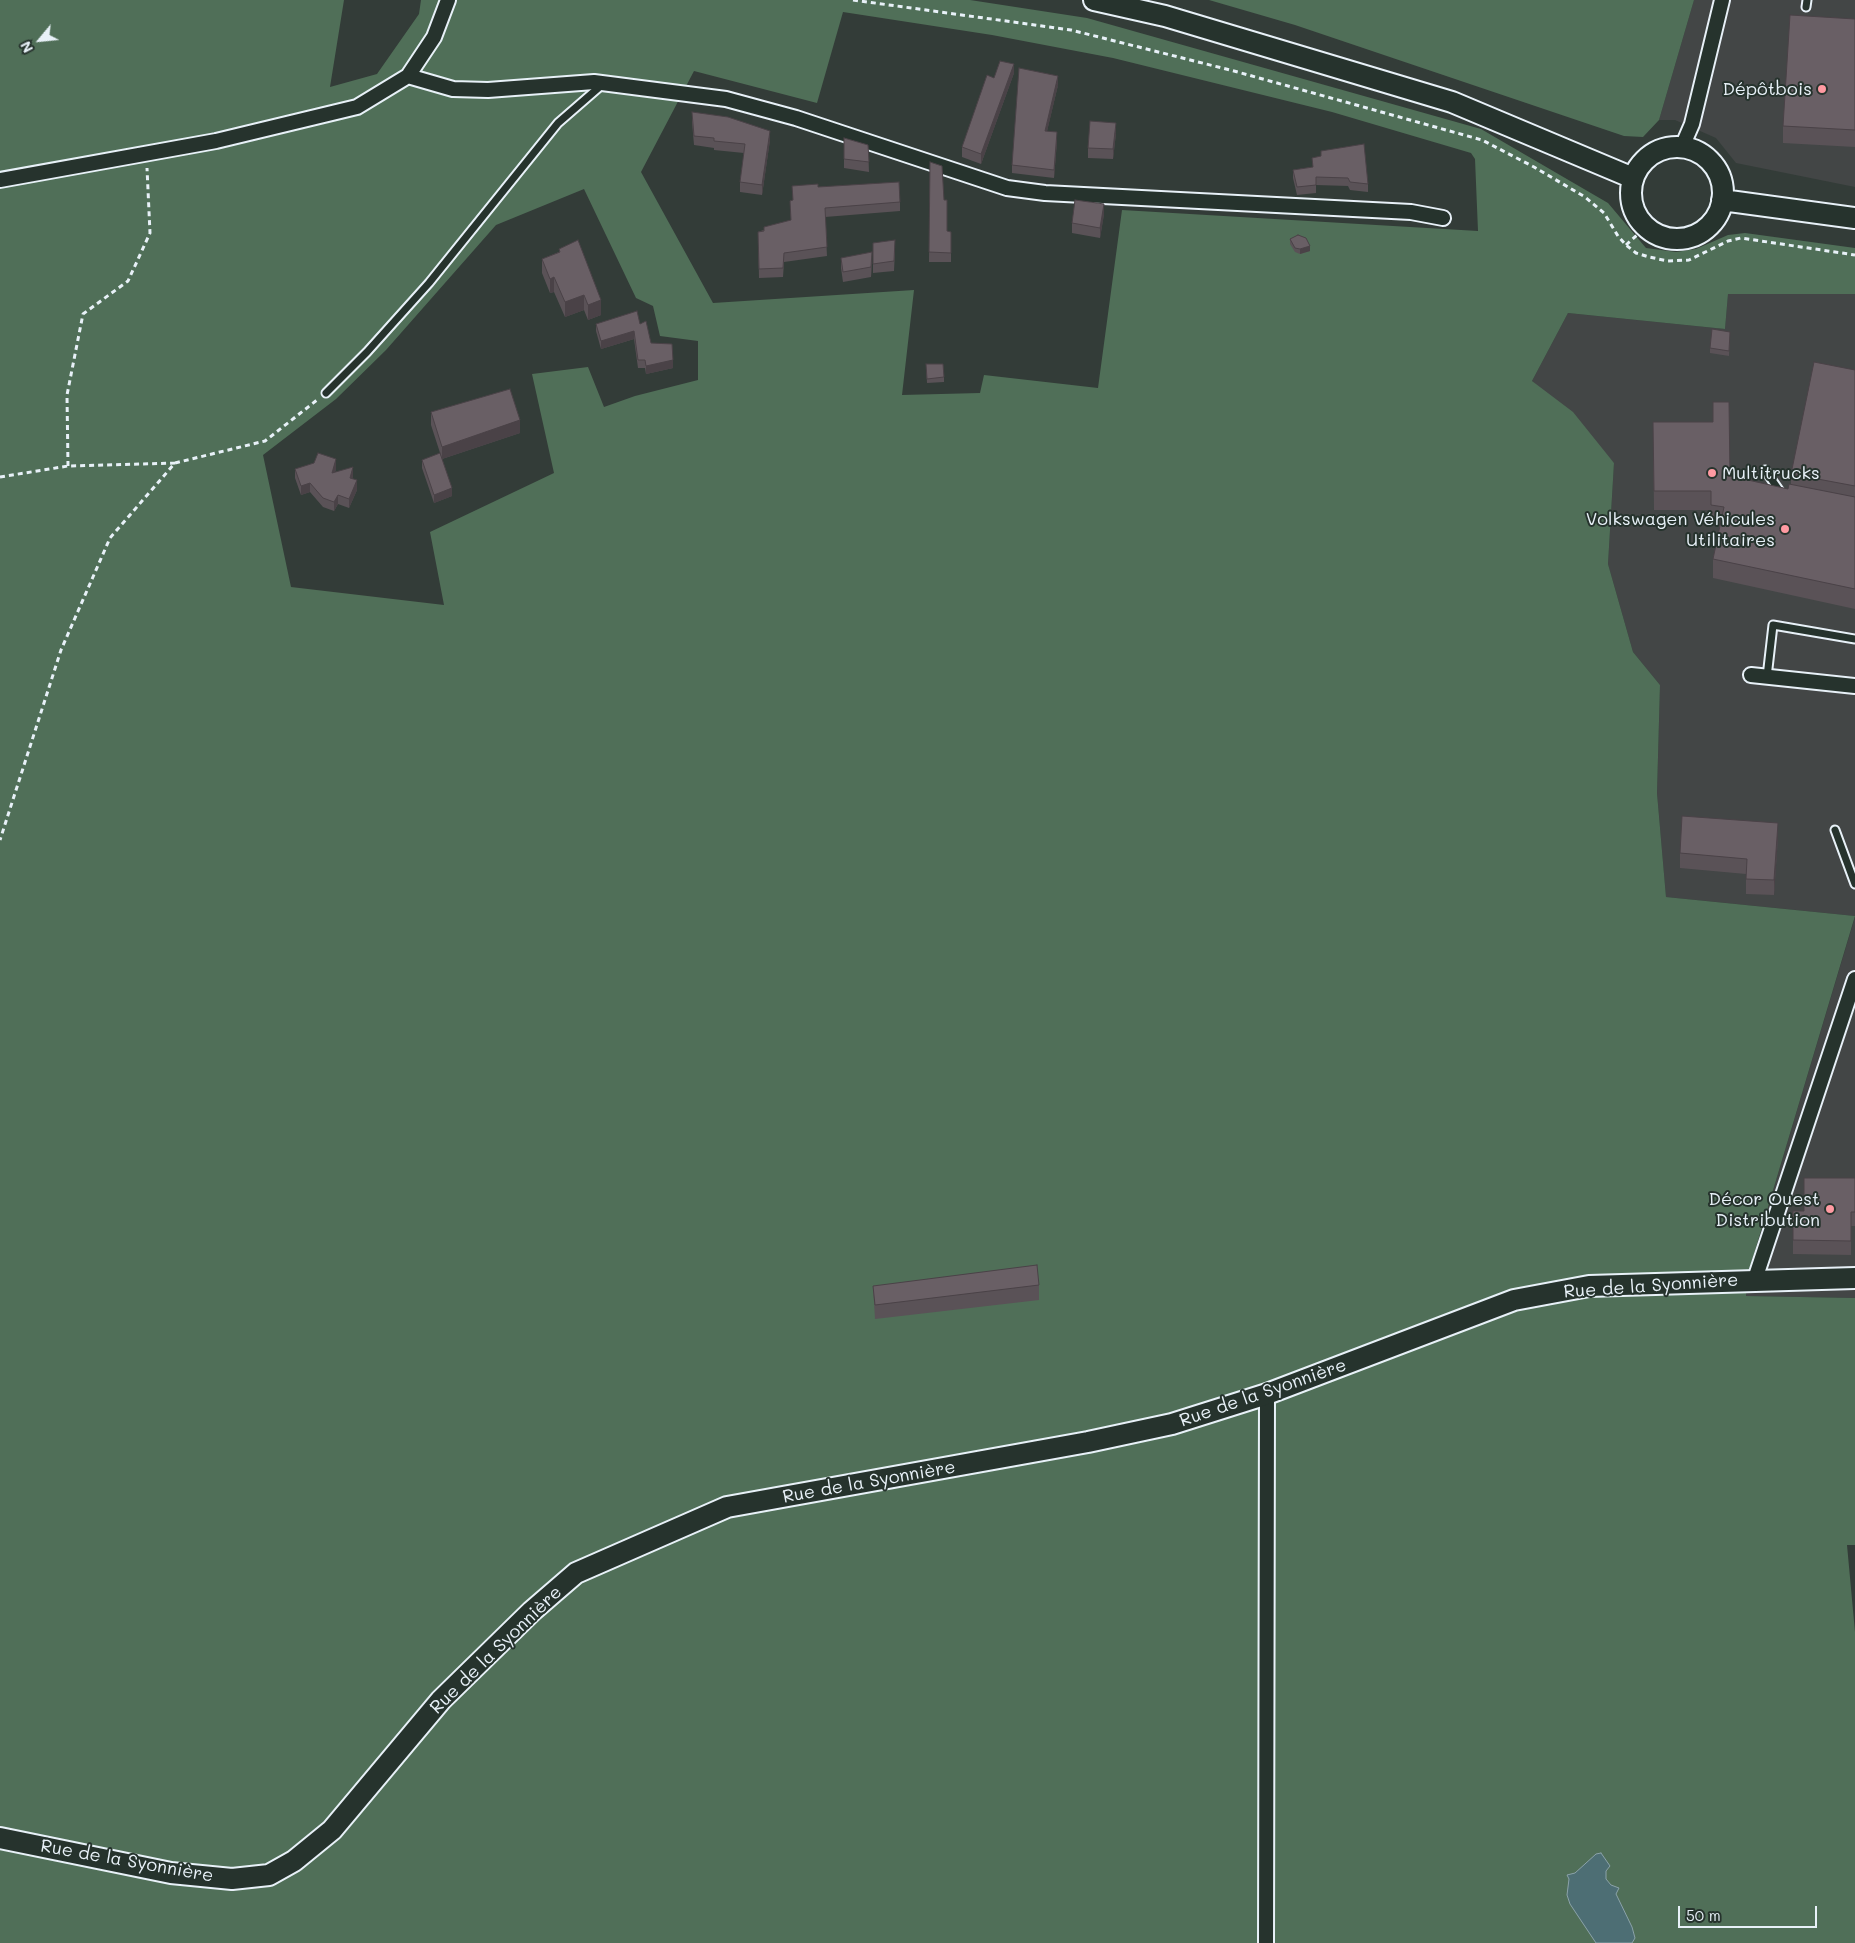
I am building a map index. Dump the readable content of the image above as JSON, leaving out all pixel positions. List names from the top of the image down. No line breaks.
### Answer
{"streets":{"street":["Rue de la Syonnière"]},"places":["Dépôtbois","Multitrucks","Volkswagen Véhicules Utilitaires","Décor Ouest Distribution"],"scale_bar":"50 m","north":"bottom left"}
